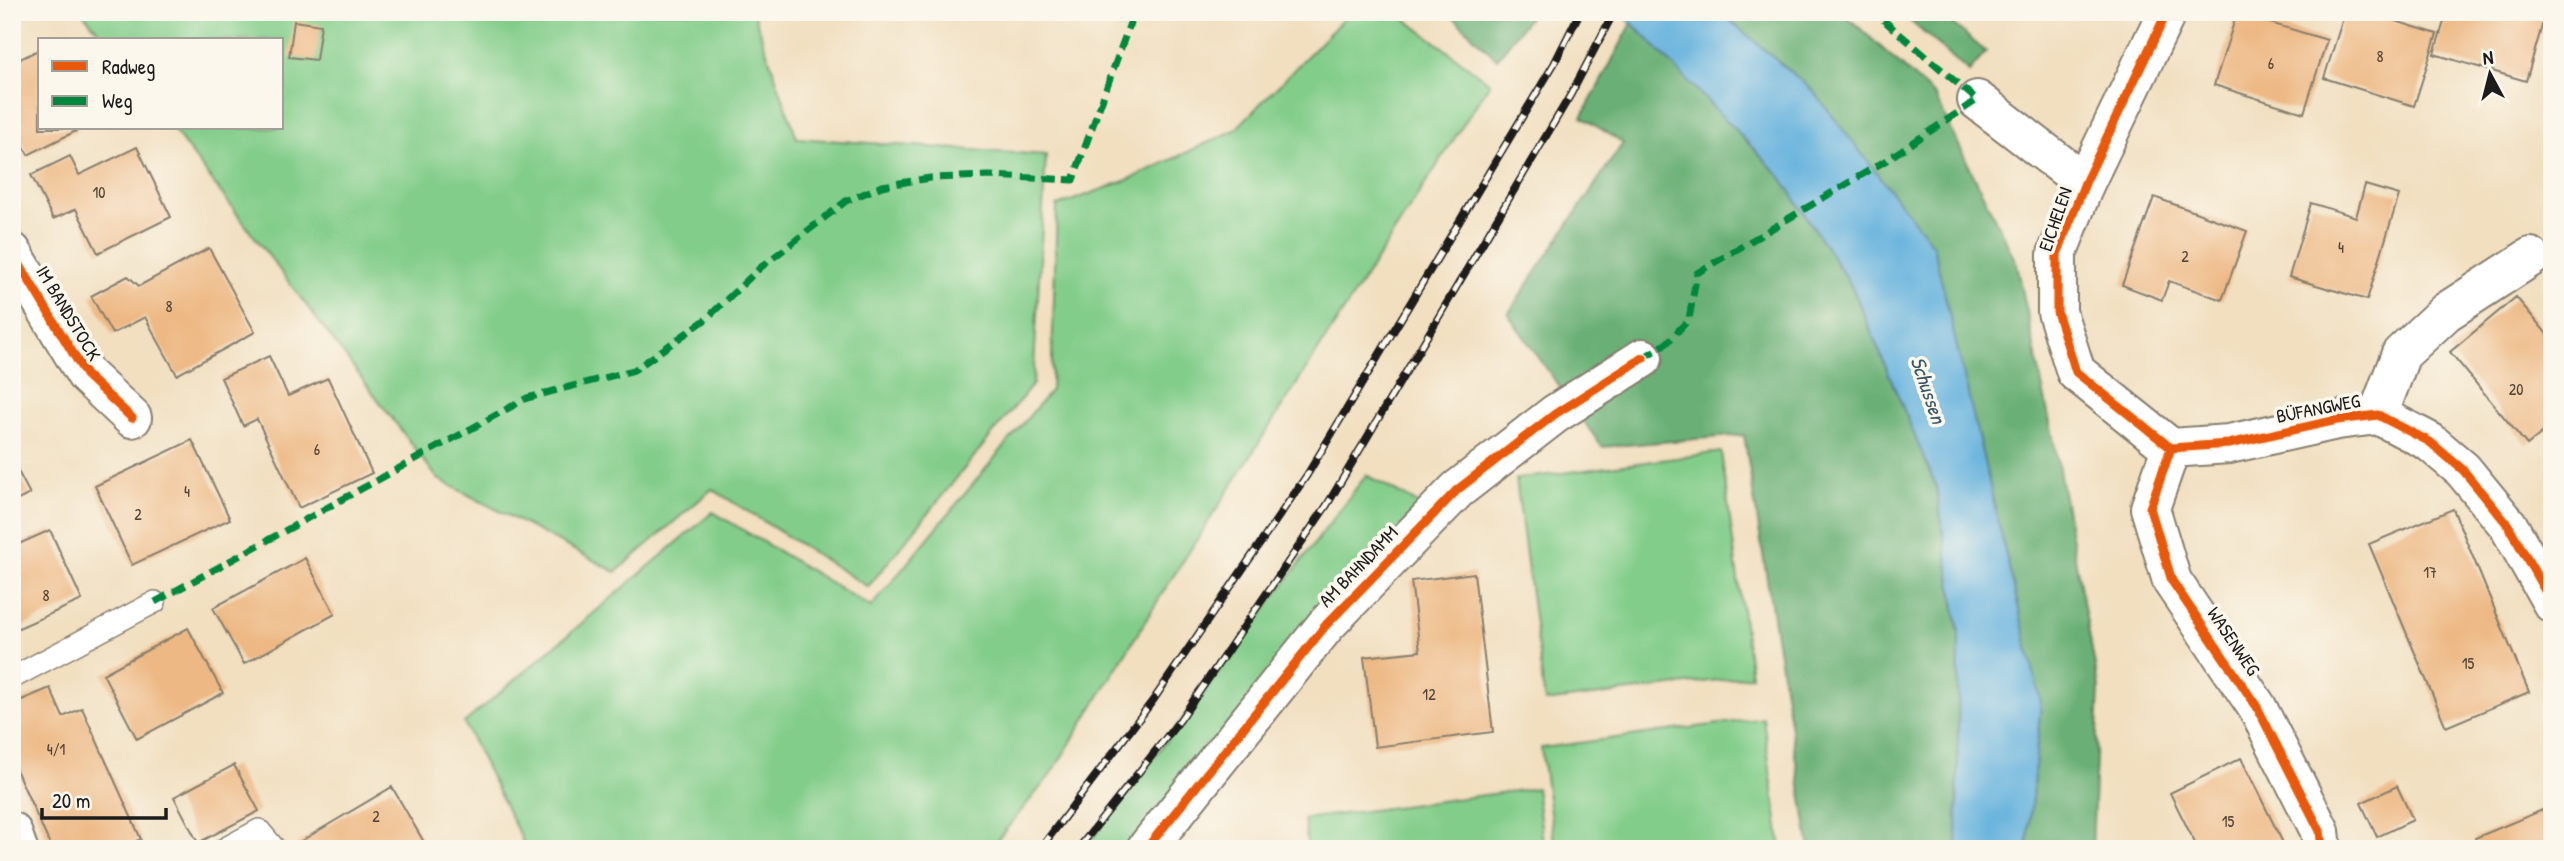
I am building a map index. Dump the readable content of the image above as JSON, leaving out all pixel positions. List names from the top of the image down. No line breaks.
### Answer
{"streets":{"street":["EICHELEN","IM BANDSTOCK","BÜFANGWEG","AM BAHNDAMM","WASENWEG"]},"crossings":[["EICHELEN","BÜFANGWEG"],["EICHELEN","WASENWEG"],["BÜFANGWEG","WASENWEG"]],"water":["Schussen"],"house_numbers":["8","6","10","4","2","8","20","6","4","2","17","8","15","12","4/1","2","15"],"legend":["Radweg","Weg"],"scale_bar":"20 m","north":"top"}
